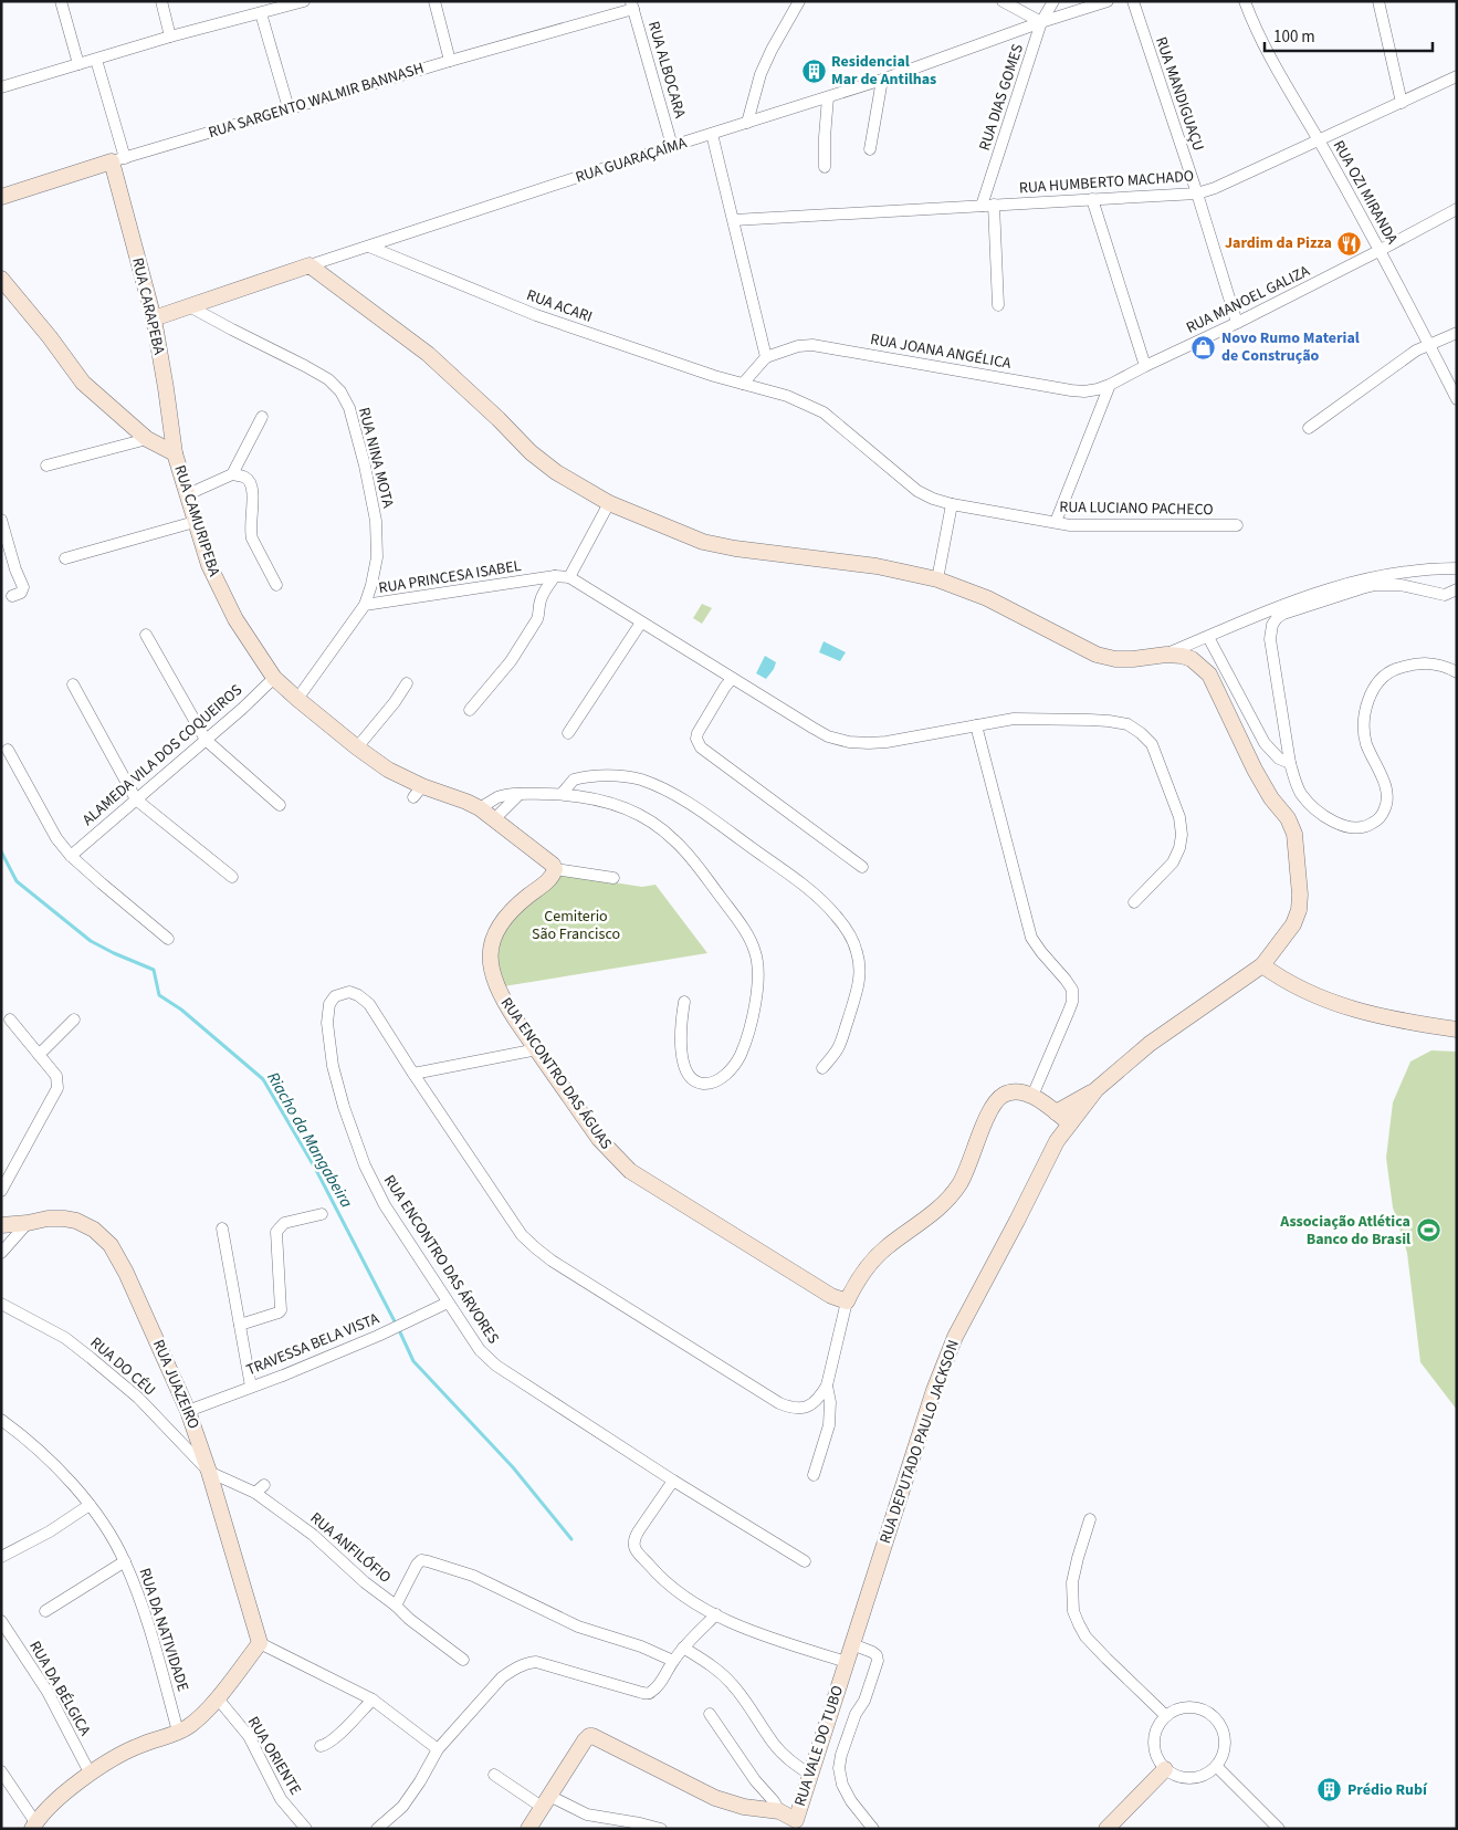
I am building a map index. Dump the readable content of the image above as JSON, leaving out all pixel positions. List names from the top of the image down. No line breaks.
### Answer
{"streets":{"main road":["RUA SARGENTO WALMIR BANNASH","RUA GUARAÇAÍMA","RUA CARAPEBA","RUA CAMURIPEBA","RUA ENCONTRO DAS ÁGUAS","RUA JUAZEIRO","RUA DEPUTADO PAULO JACKSON","RUA VALE DO TUBO"],"street":["RUA ALBOCARA","RUA MANDIGUAÇU","RUA DIAS GOMES","RUA HUMBERTO MACHADO","RUA OZI MIRANDA","RUA MANOEL GALIZA","RUA ACARI","RUA JOANA ANGÉLICA","RUA NINA MOTA","RUA LUCIANO PACHECO","RUA PRINCESA ISABEL","ALAMEDA VILA DOS COQUEIROS","RUA ENCONTRO DAS ÁRVORES","TRAVESSA BELA VISTA","RUA DO CÉU","RUA ANFILÓFIO","RUA DA NATIVIDADE","RUA DA BÉLGICA","RUA ORIENTE"]},"crossings":[["RUA ALBOCARA","RUA SARGENTO WALMIR BANNASH"],["RUA ALBOCARA","RUA GUARAÇAÍMA"],["RUA MANDIGUAÇU","RUA HUMBERTO MACHADO"],["RUA MANDIGUAÇU","RUA MANOEL GALIZA"],["RUA DIAS GOMES","RUA GUARAÇAÍMA"],["RUA DIAS GOMES","RUA HUMBERTO MACHADO"],["RUA SARGENTO WALMIR BANNASH","RUA CARAPEBA"],["RUA GUARAÇAÍMA","RUA CARAPEBA"],["RUA GUARAÇAÍMA","RUA ACARI"],["RUA GUARAÇAÍMA","RUA NINA MOTA"],["RUA GUARAÇAÍMA","RUA DEPUTADO PAULO JACKSON"],["RUA HUMBERTO MACHADO","RUA OZI MIRANDA"],["RUA OZI MIRANDA","RUA MANOEL GALIZA"],["RUA MANOEL GALIZA","RUA JOANA ANGÉLICA"],["RUA CARAPEBA","RUA CAMURIPEBA"],["RUA ACARI","RUA LUCIANO PACHECO"],["RUA NINA MOTA","RUA PRINCESA ISABEL"],["RUA CAMURIPEBA","RUA PRINCESA ISABEL"],["RUA CAMURIPEBA","ALAMEDA VILA DOS COQUEIROS"],["RUA CAMURIPEBA","RUA ENCONTRO DAS ÁGUAS"],["RUA ENCONTRO DAS ÁRVORES","TRAVESSA BELA VISTA"],["TRAVESSA BELA VISTA","RUA JUAZEIRO"],["RUA DO CÉU","RUA JUAZEIRO"],["RUA DO CÉU","RUA ANFILÓFIO"],["RUA JUAZEIRO","RUA ANFILÓFIO"],["RUA DEPUTADO PAULO JACKSON","RUA VALE DO TUBO"]],"water":["Riacho da Mangabeira"],"parks":["Cemiterio São Francisco"],"places":{"building":["Residencial Mar de Antilhas","Prédio Rubí"],"restaurant":["Jardim da Pizza"],"shop":["Novo Rumo Material de Construção"],"sports":["Associação Atlética Banco do Brasil"]},"scale_bar":"100 m"}
